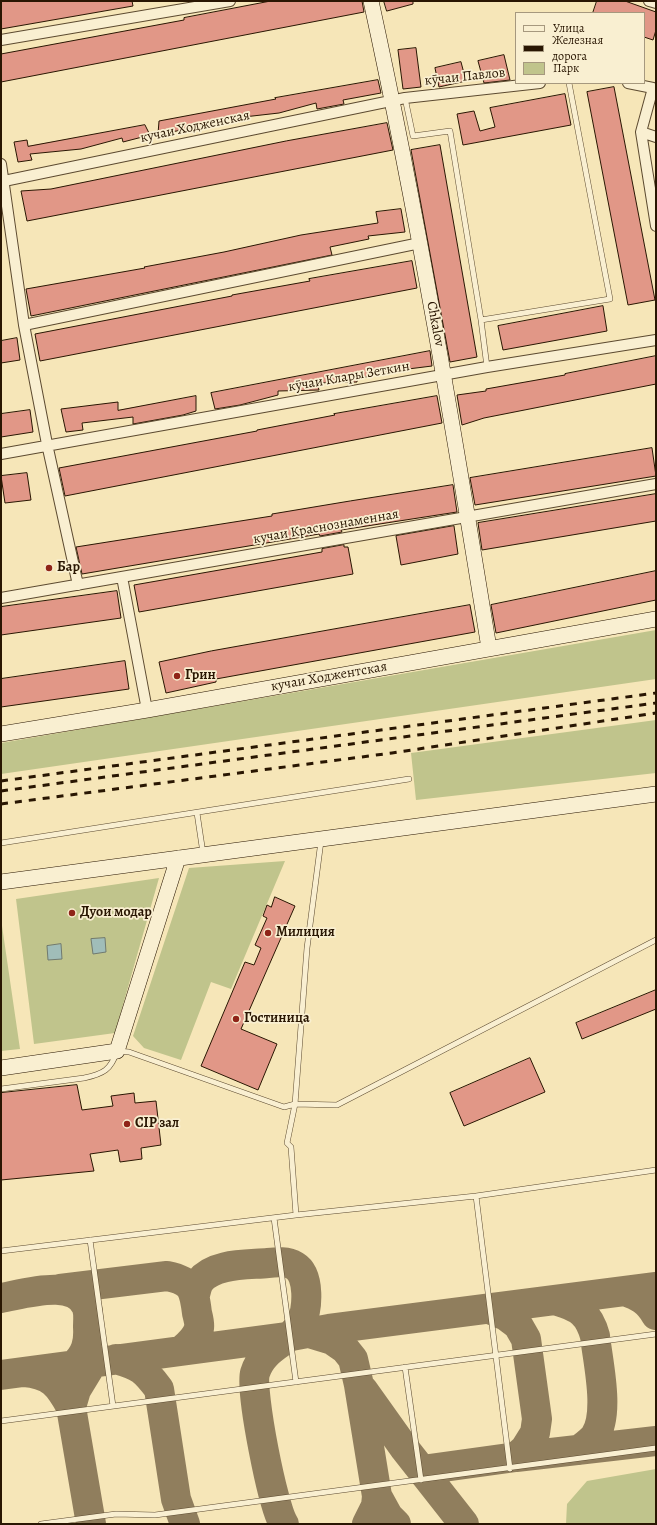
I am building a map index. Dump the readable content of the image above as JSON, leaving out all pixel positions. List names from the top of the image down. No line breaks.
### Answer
{"streets":{"street":["кӯчаи Павлов","кучаи Ходженская","Chkalov","кӯчаи Клары Зеткин","кучаи Краснознаменная","кучаи Ходжентская"]},"crossings":[["кӯчаи Павлов","кучаи Ходженская"],["кӯчаи Павлов","Chkalov"],["кучаи Ходженская","Chkalov"],["Chkalov","кӯчаи Клары Зеткин"],["Chkalov","кучаи Краснознаменная"],["Chkalov","кучаи Ходжентская"]],"places":["Бар","Грин","Дуои модар","Милиция","Гостиница","CIP зал"],"legend":["Улица","Железная дорога","Парк"]}
